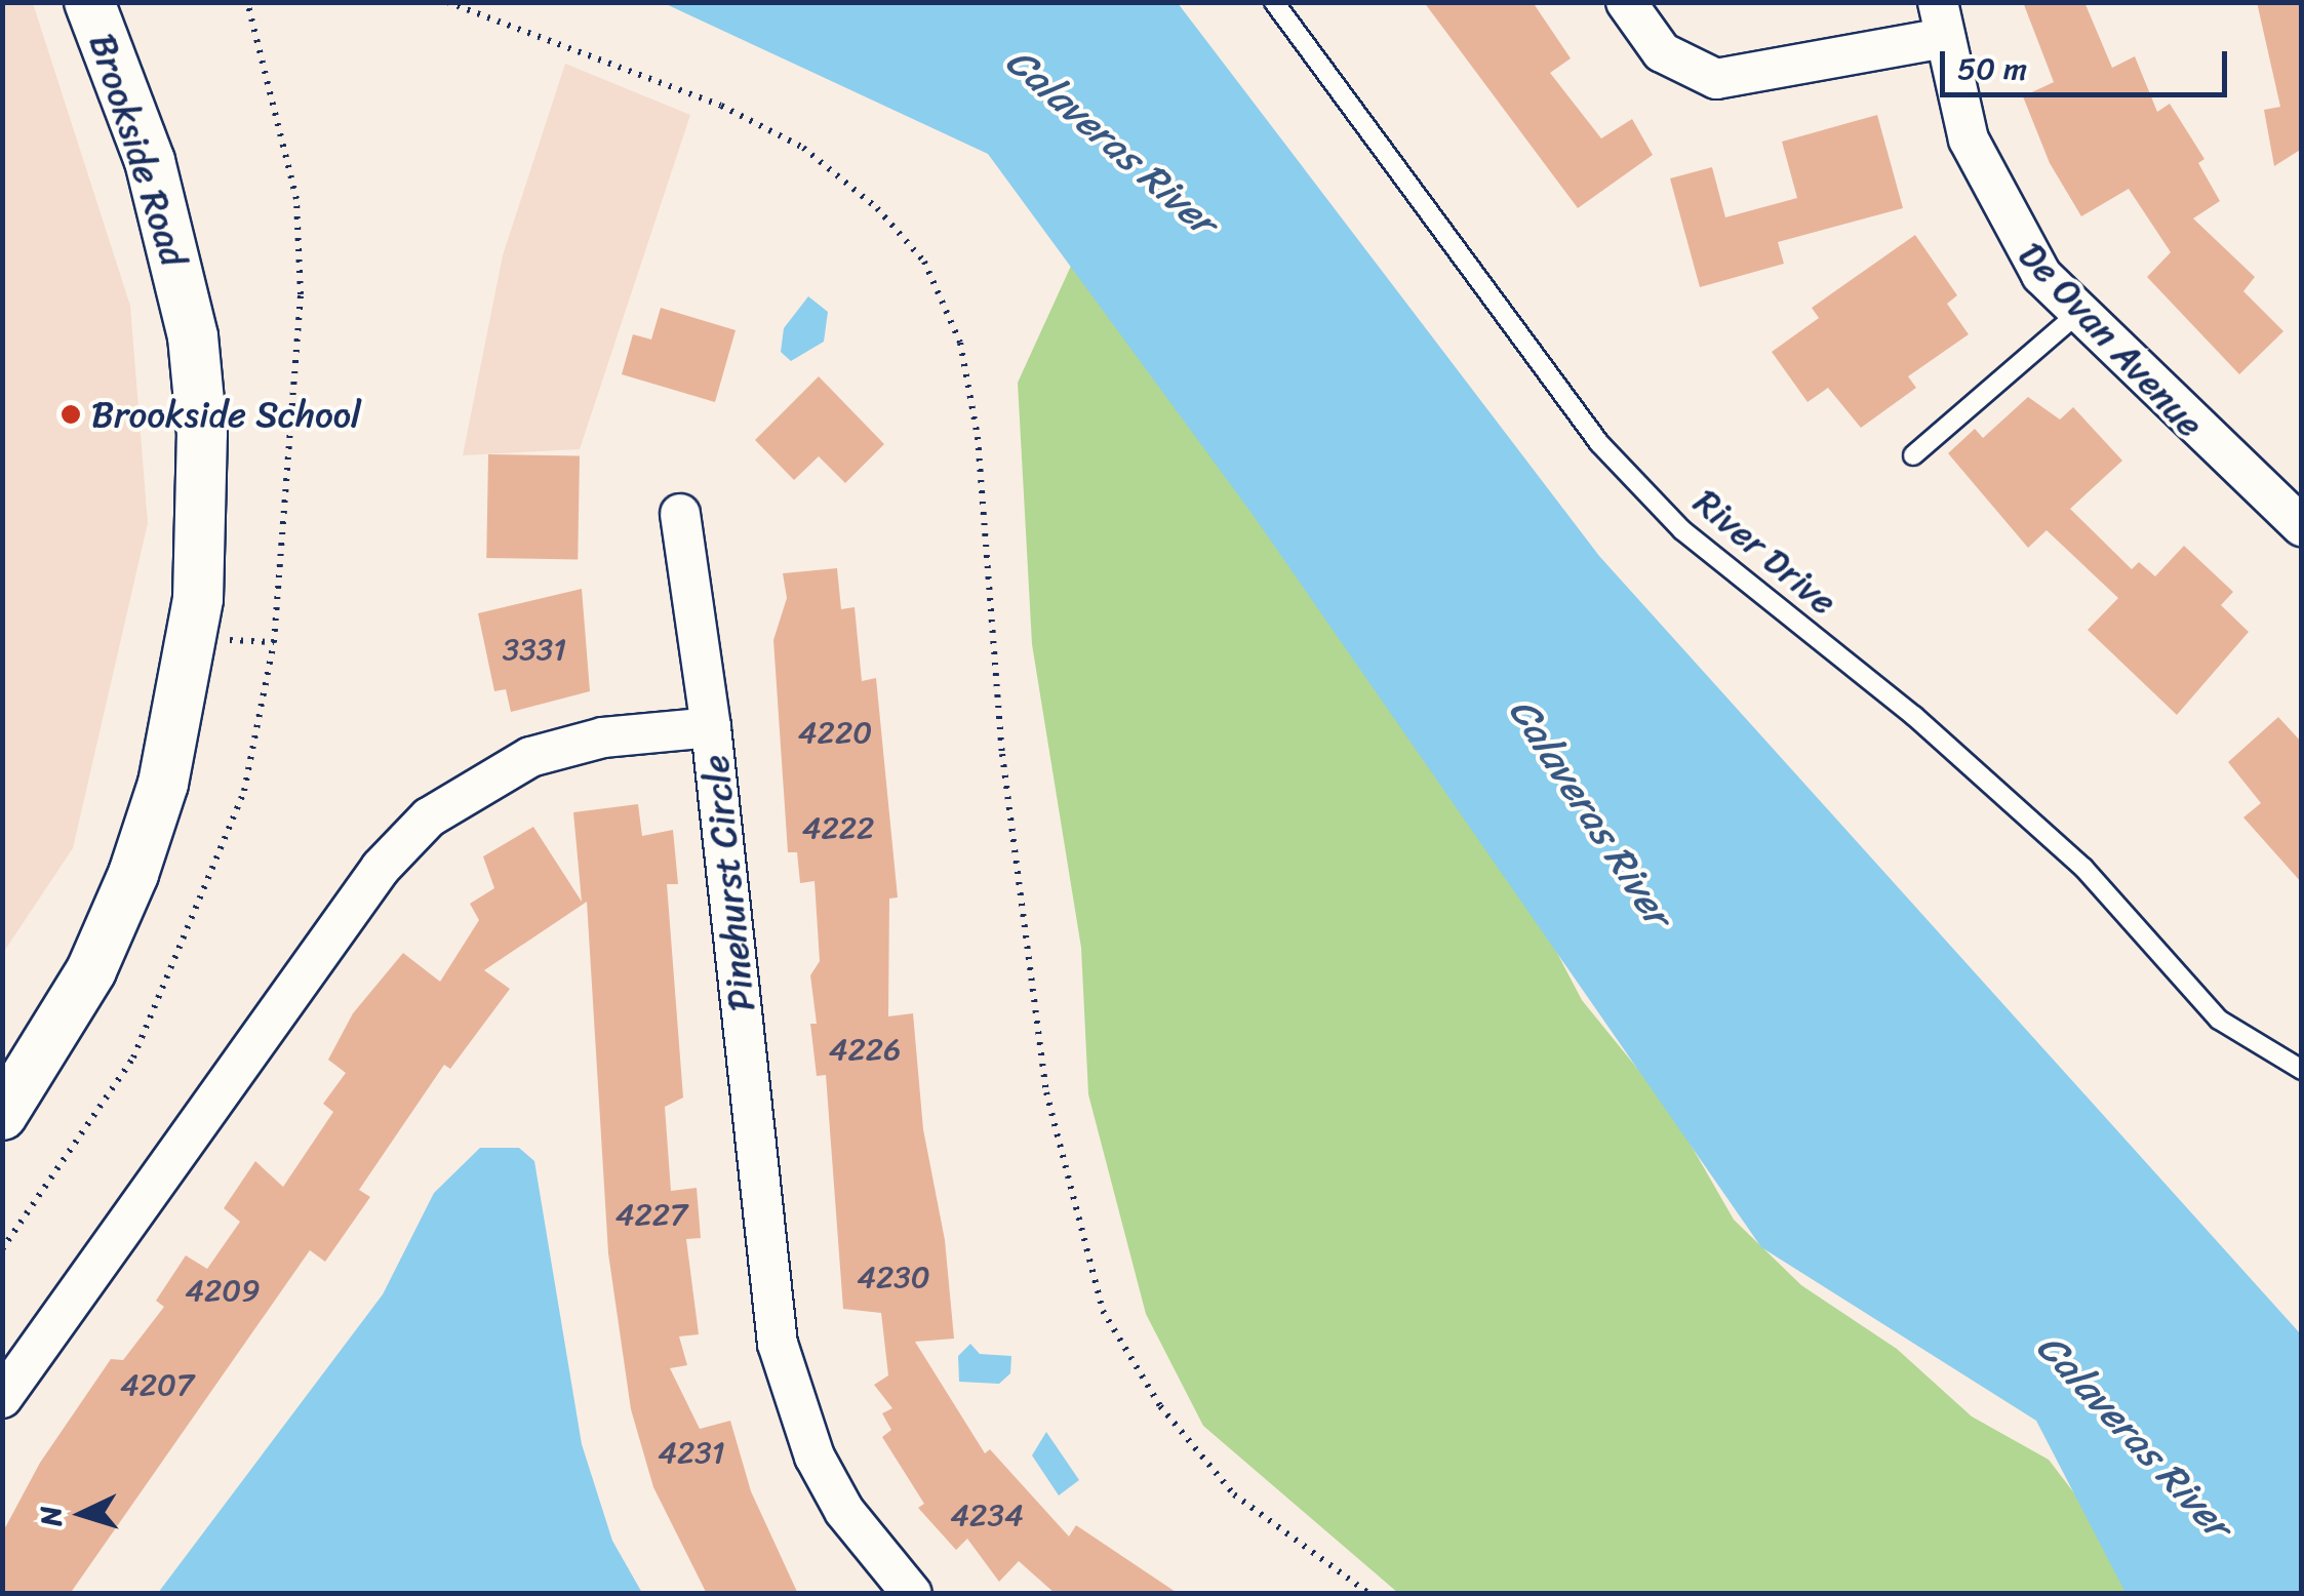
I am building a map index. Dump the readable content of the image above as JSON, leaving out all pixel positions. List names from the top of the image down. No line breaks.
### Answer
{"streets":{"street":["Brookside Road","De Ovan Avenue","Pinehurst Circle"],"lane":["River Drive"]},"water":["Calaveras River"],"places":["Brookside School"],"house_numbers":["3331","4220","4222","4226","4227","4230","4209","4207","4231","4234"],"scale_bar":"50 m","north":"left"}
